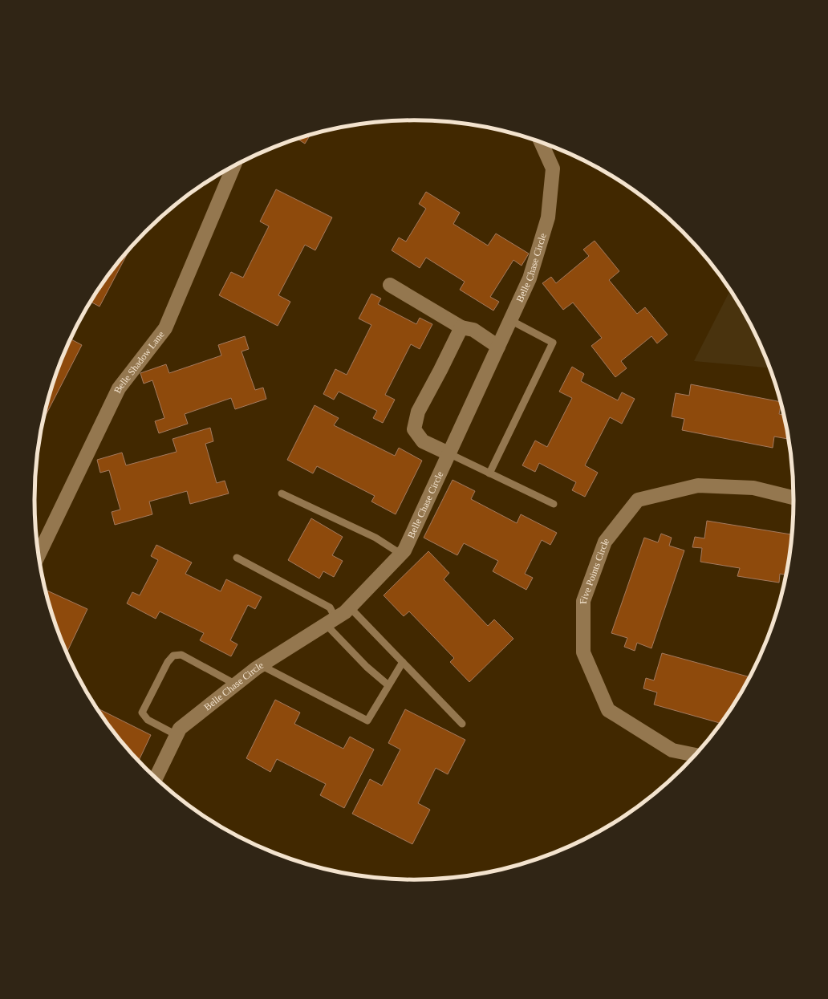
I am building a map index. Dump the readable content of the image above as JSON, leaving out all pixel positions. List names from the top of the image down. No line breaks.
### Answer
{"streets":{"street":["Belle Chase Circle","Belle Shadow Lane","Five Points Circle"]}}
